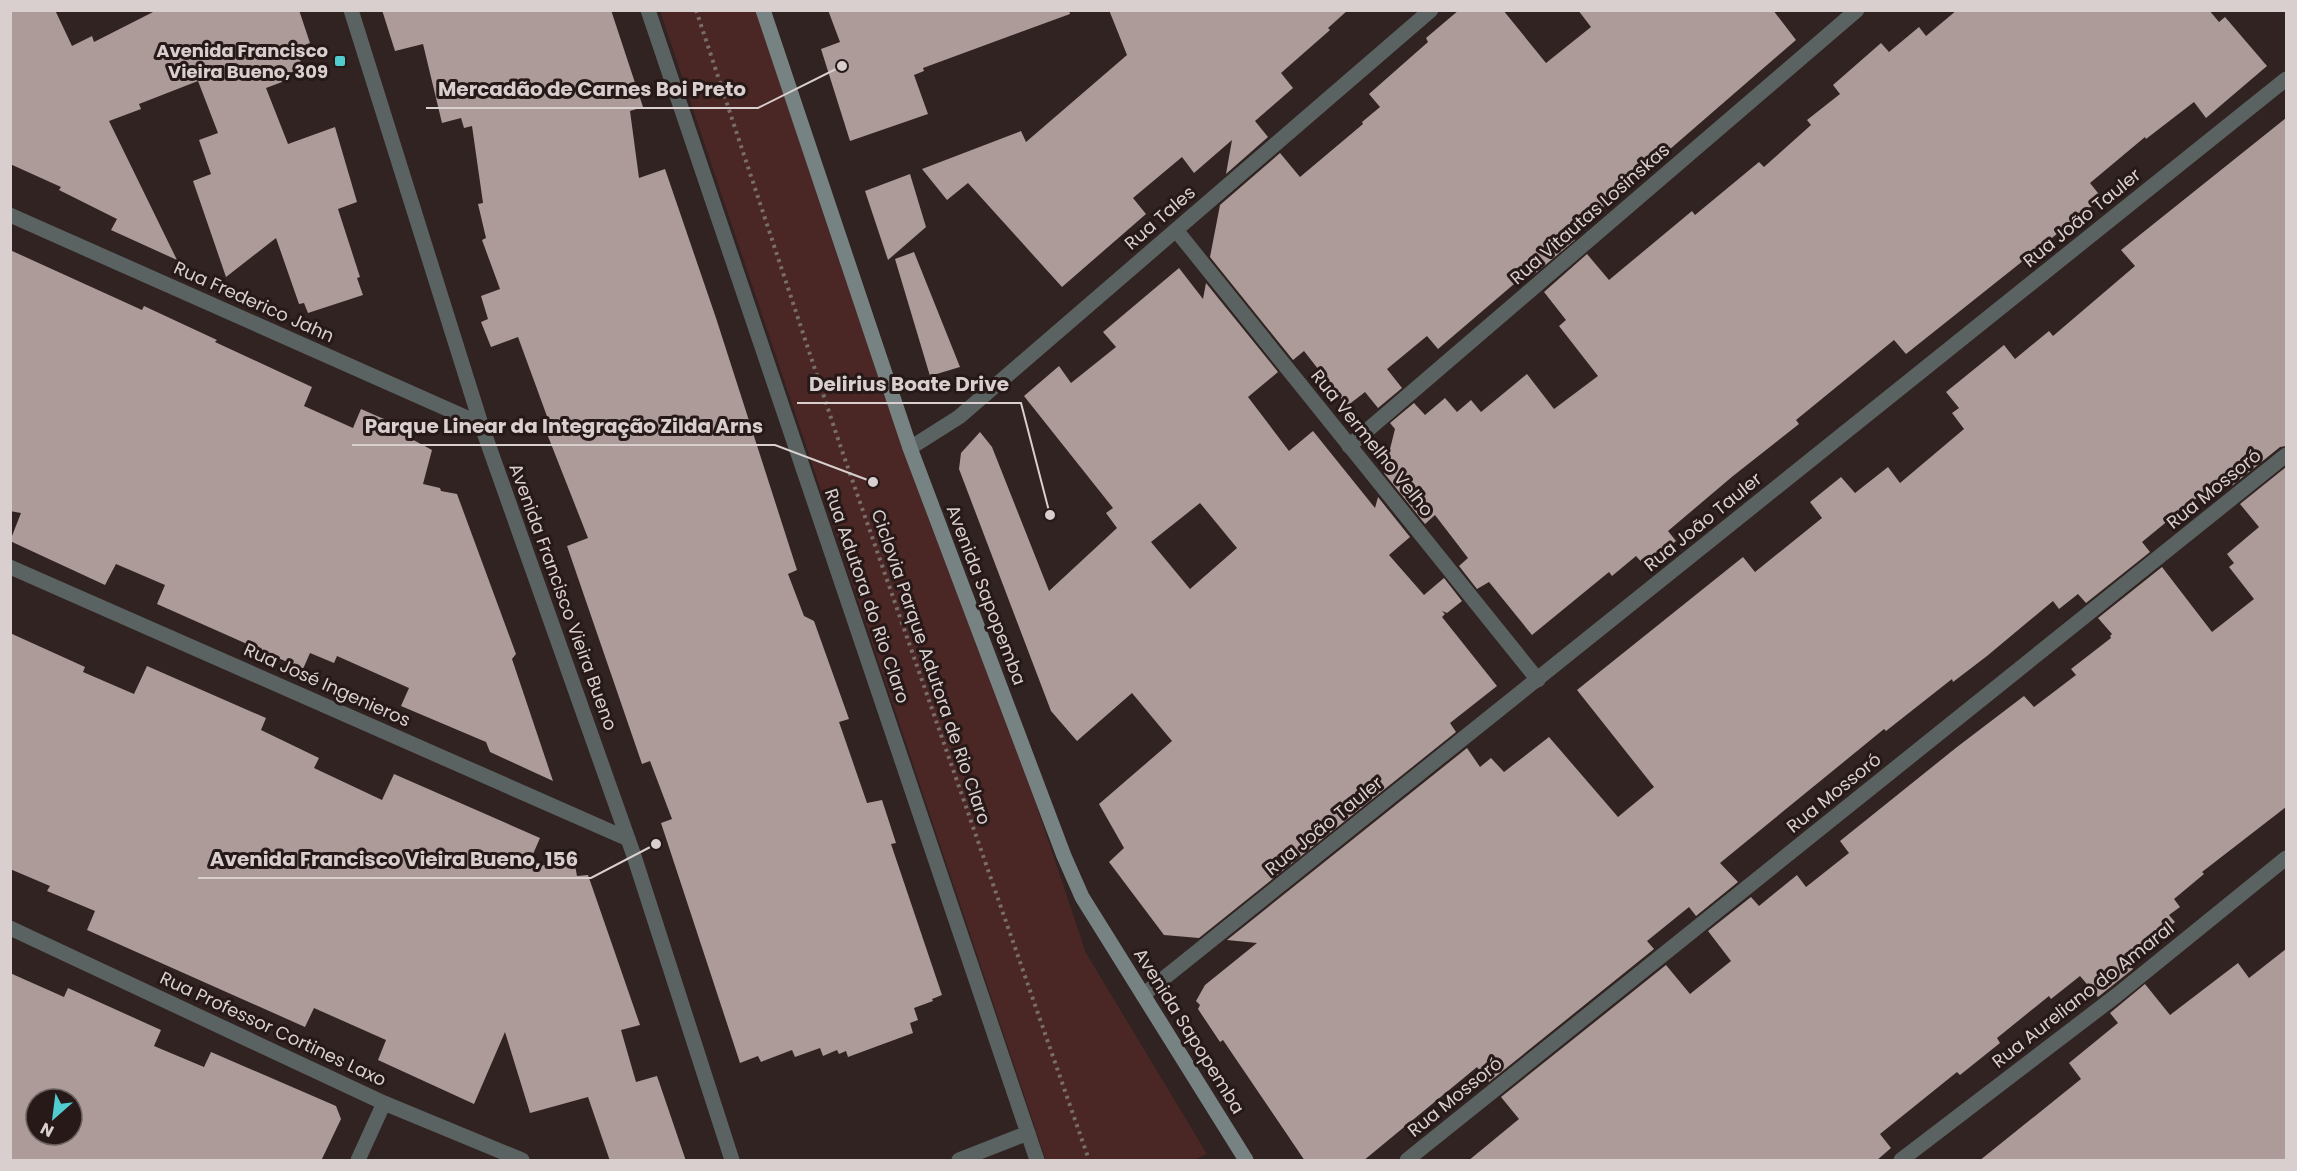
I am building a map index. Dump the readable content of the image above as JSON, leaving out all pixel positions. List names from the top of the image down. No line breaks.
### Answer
{"streets":{"main road":["Avenida Sapopemba"],"street":["Rua Vitautas Losinskas","Rua Tales","Rua João Tauler","Rua Frederico Jahn","Rua Vermelho Velho","Rua Mossoró","Rua Adutora do Rio Claro","Avenida Francisco Vieira Bueno","Rua José Ingenieros","Rua Aureliano do Amaral","Rua Professor Cortines Laxo"],"path":["Ciclovia Parque Adutora de Rio Claro"]},"crossings":[["Rua Vitautas Losinskas","Rua Vermelho Velho"],["Rua Tales","Rua Vermelho Velho"],["Rua Tales","Avenida Sapopemba"],["Rua João Tauler","Rua Vermelho Velho"],["Rua João Tauler","Avenida Sapopemba"],["Rua Frederico Jahn","Avenida Francisco Vieira Bueno"],["Avenida Francisco Vieira Bueno","Rua José Ingenieros"]],"places":{"transit":["Avenida Francisco Vieira Bueno, 309"],"other":["Mercadão de Carnes Boi Preto","Parque Linear da Integração Zilda Arns","Delirius Boate Drive","Avenida Francisco Vieira Bueno, 156"]},"north":"bottom left"}
